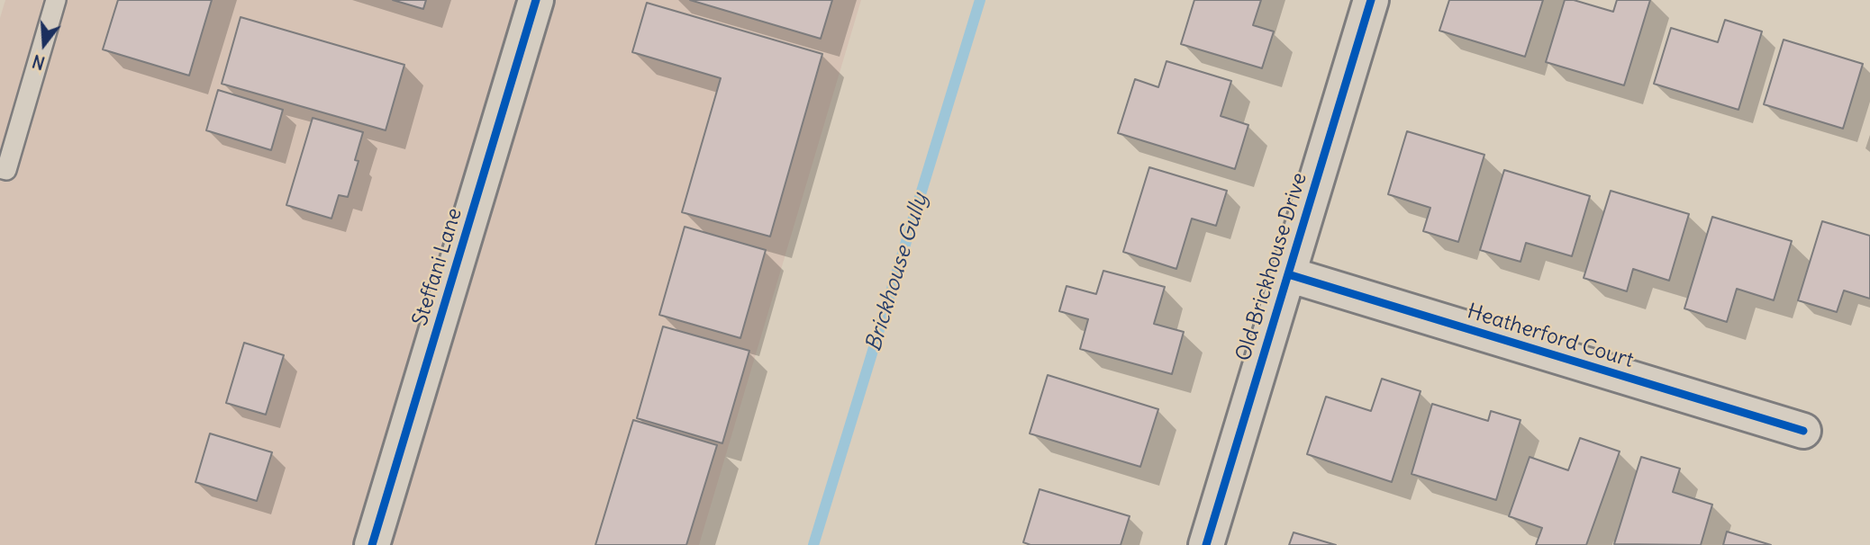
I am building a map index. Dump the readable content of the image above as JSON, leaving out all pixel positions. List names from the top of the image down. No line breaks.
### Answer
{"streets":{"street":["Steffani Lane","Old Brickhouse Drive","Heatherford Court"]},"crossings":[["Old Brickhouse Drive","Heatherford Court"]],"water":["Brickhouse Gully"],"north":"bottom"}
